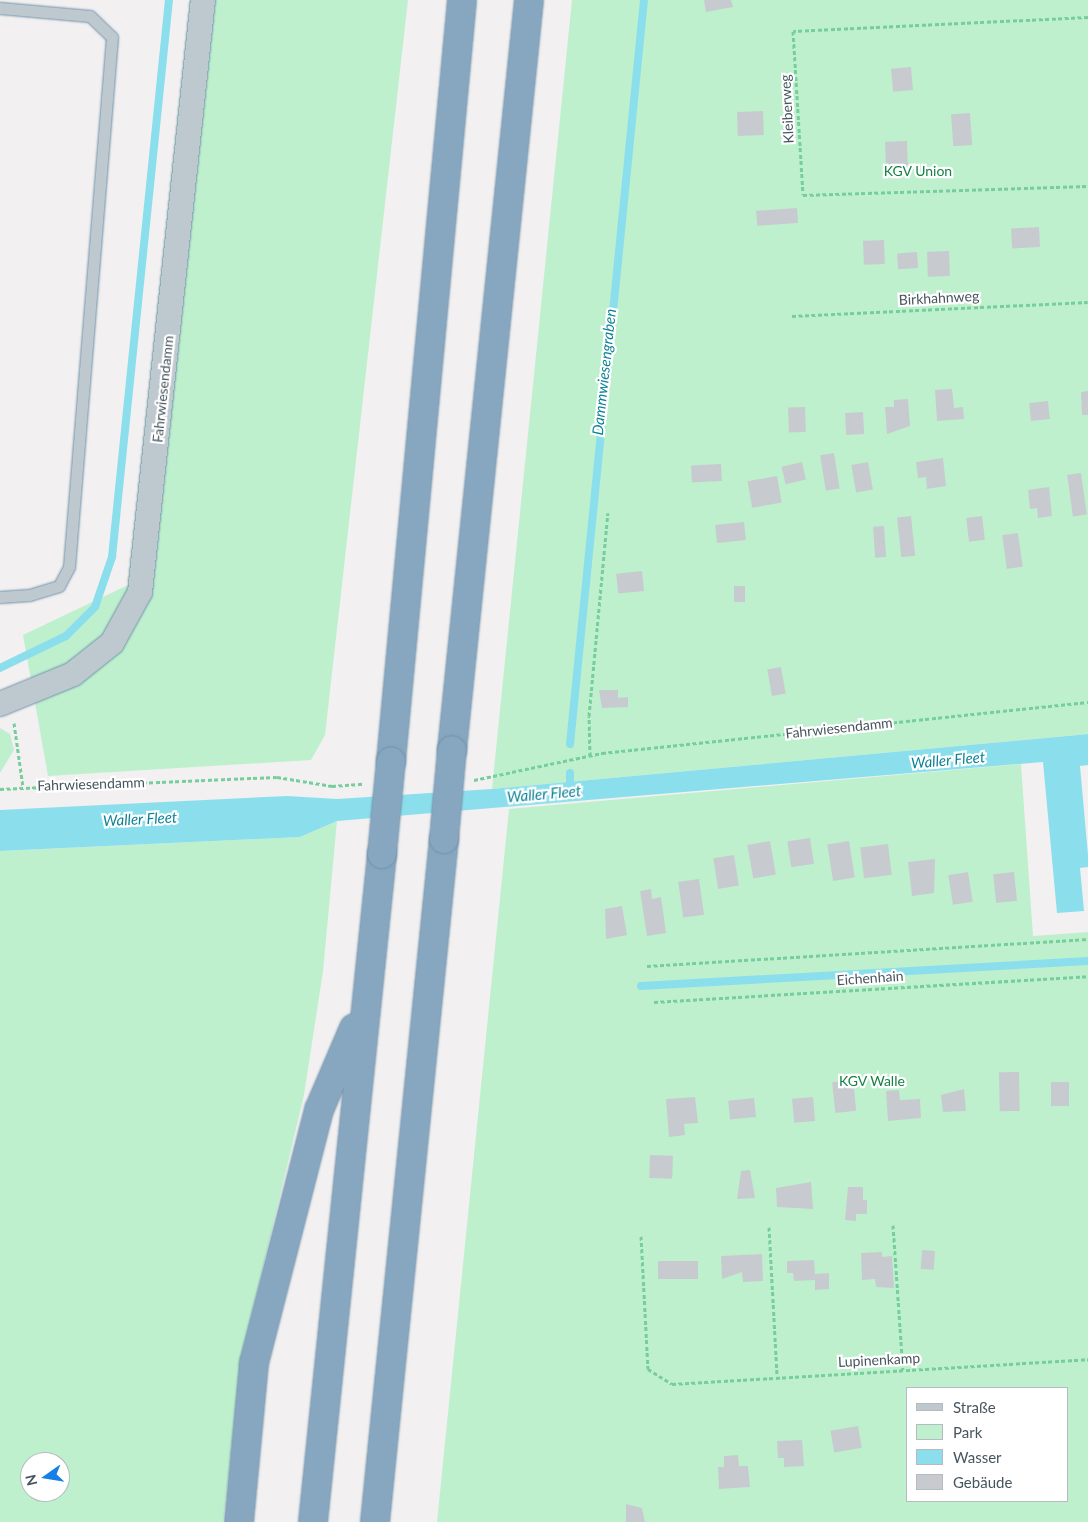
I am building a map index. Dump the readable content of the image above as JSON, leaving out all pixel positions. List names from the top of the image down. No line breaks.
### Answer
{"streets":{"street":["Fahrwiesendamm"],"path":["Kleiberweg","Birkhahnweg","Eichenhain","Lupinenkamp"]},"water":["Dammwiesengraben","Waller Fleet"],"parks":["KGV Union","KGV Walle"],"legend":["Straße","Park","Wasser","Gebäude"],"north":"left"}
